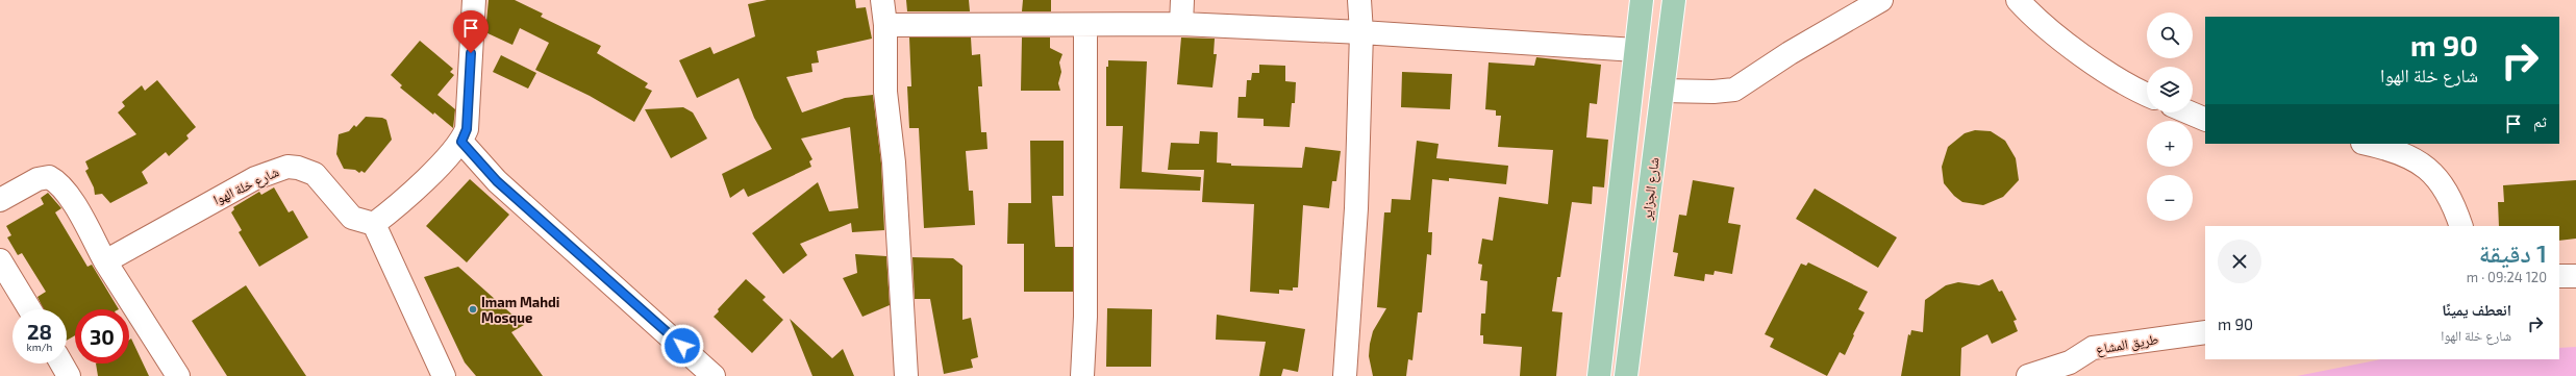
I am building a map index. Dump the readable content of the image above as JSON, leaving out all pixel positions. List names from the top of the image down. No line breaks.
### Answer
{"streets":{"main road":["شارع الجزاير"],"street":["شارع خلة الهوا","طريق المشاع"]},"places":["Imam Mahdi Mosque"],"page":{"map_buttons":["+","−"],"turn":["90 m","شارع خلة الهوا"],"then":"ثم","heading":["1 دقيقة","120 m · 09:24"],"list":[{"name":"انعطف يمينًا","note":"شارع خلة الهوا","value":"90 m"}],"speed":"28 km/h","limit":"30"}}
